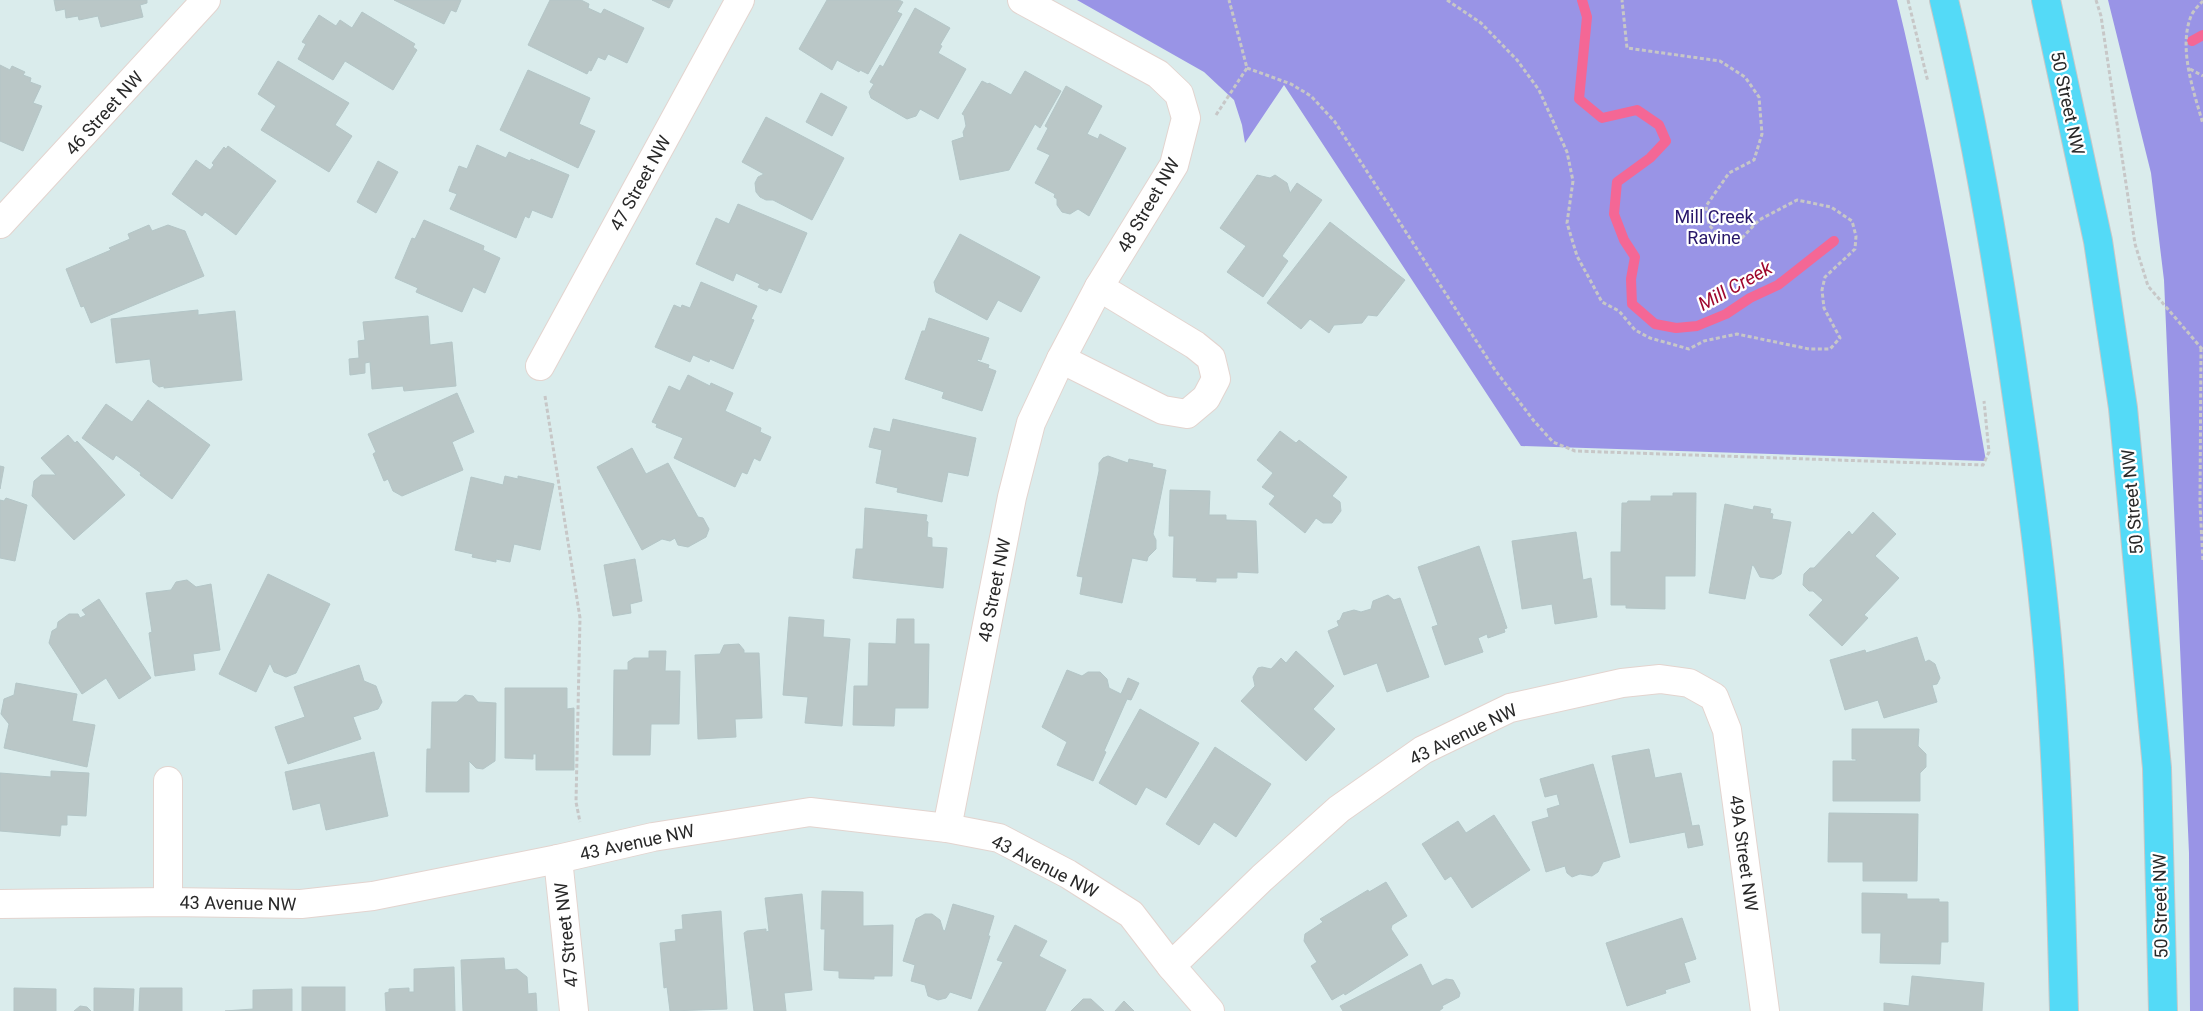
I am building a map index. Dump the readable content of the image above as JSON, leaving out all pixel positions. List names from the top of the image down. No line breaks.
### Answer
{"streets":{"main road":["50 Street NW"],"street":["46 Street NW","47 Street NW","48 Street NW","43 Avenue NW","49A Street NW"]},"crossings":[["47 Street NW","43 Avenue NW"],["48 Street NW","43 Avenue NW"],["43 Avenue NW","49A Street NW"]],"water":["Mill Creek"],"parks":["Mill Creek Ravine"]}
